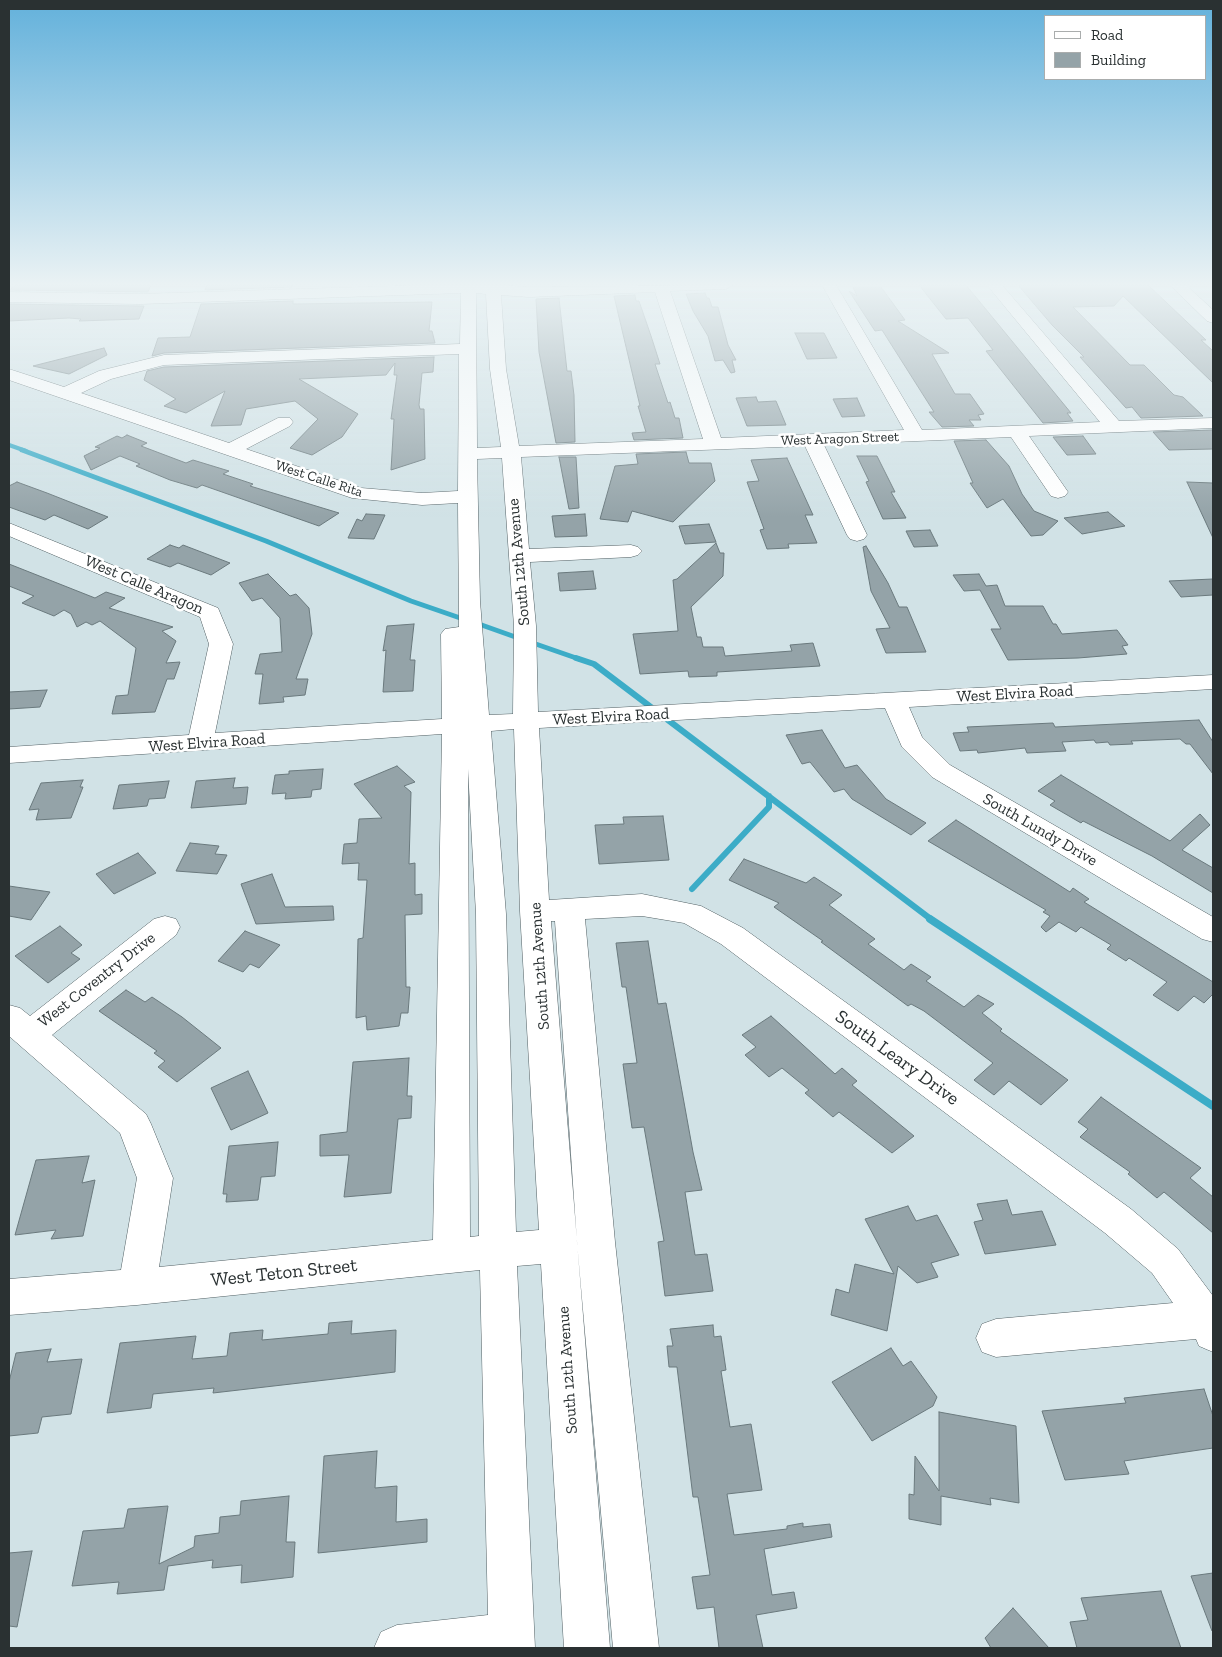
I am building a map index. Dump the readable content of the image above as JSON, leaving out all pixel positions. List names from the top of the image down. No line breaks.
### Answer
{"streets":{"street":["West Aragon Street","West Calle Rita","South 12th Avenue","West Calle Aragon","West Elvira Road","South Lundy Drive","West Coventry Drive","South Leary Drive","West Teton Street"]},"crossings":[["West Aragon Street","South 12th Avenue"],["South 12th Avenue","West Elvira Road"],["South 12th Avenue","South Leary Drive"],["South 12th Avenue","West Teton Street"],["West Calle Aragon","West Elvira Road"],["West Elvira Road","South Lundy Drive"],["West Coventry Drive","West Teton Street"]],"legend":["Road","Building"]}
